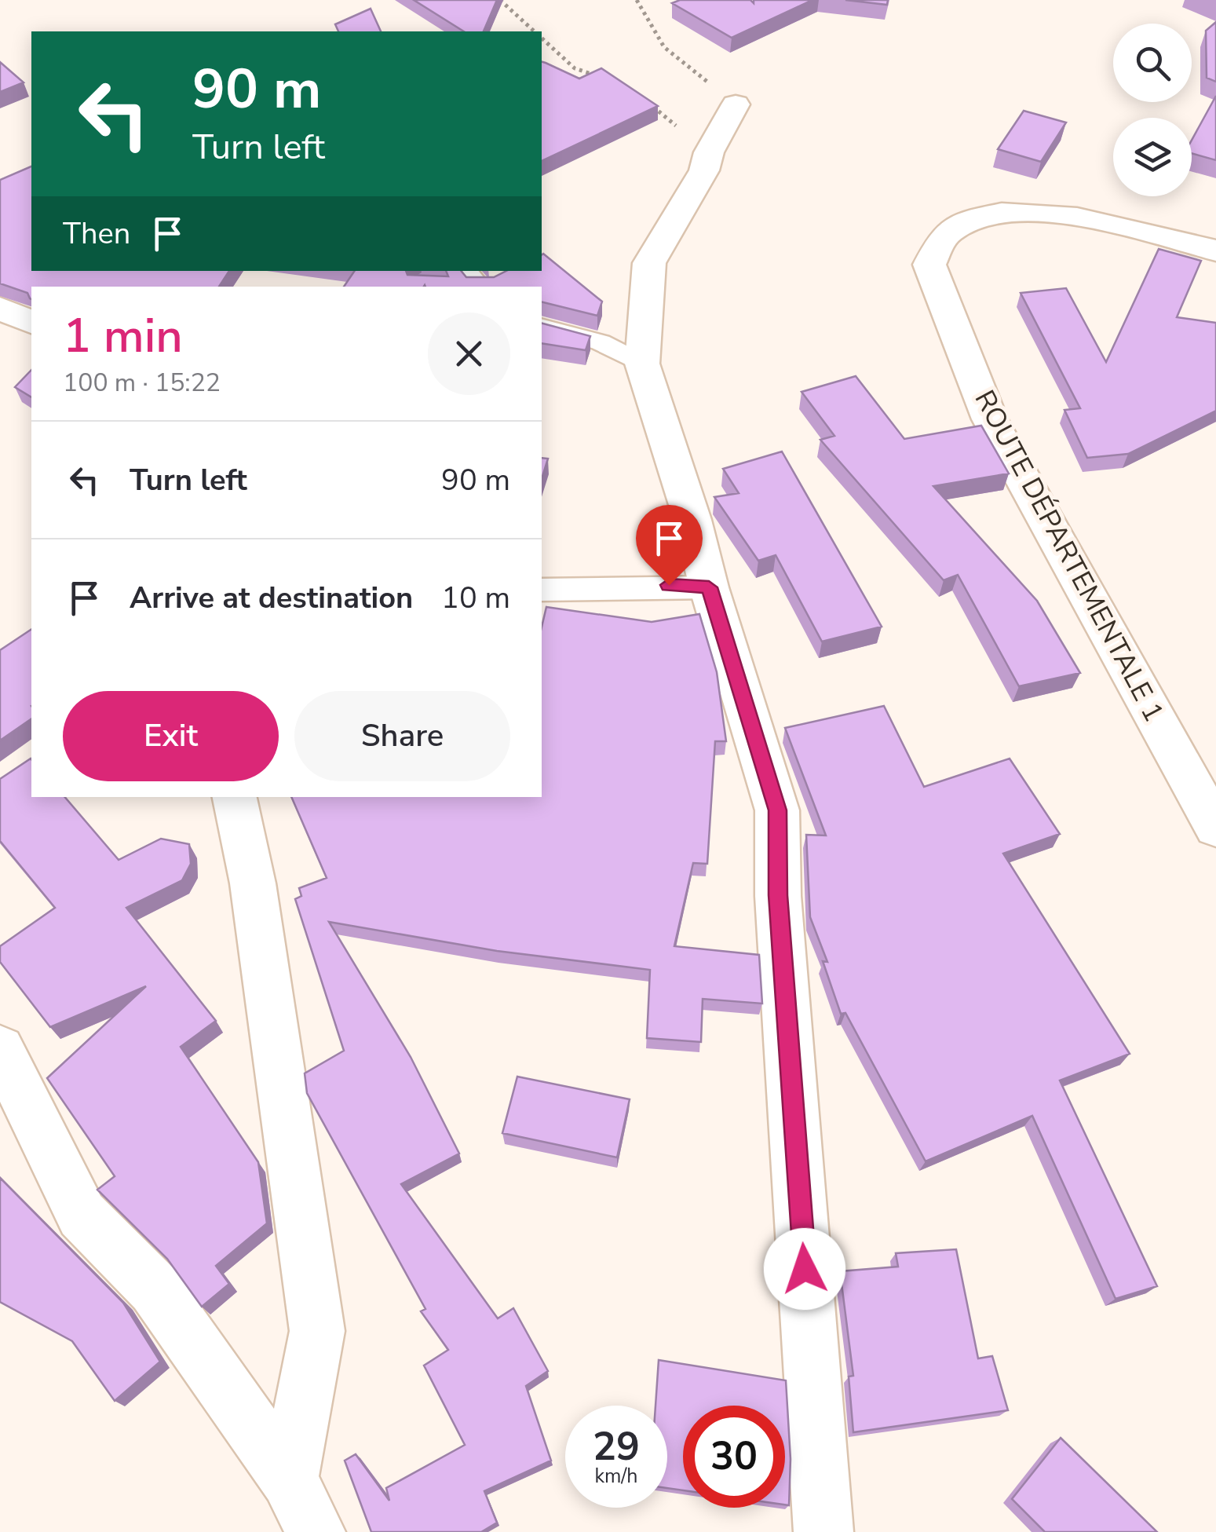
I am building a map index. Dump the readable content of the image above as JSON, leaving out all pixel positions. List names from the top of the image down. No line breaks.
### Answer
{"streets":{"street":["ROUTE DÉPARTEMENTALE 1"]},"page":{"turn":["90 m","Turn left"],"then":"Then","heading":["1 min","100 m · 15:22"],"list":[{"name":"Turn left","value":"90 m"},{"name":"Arrive at destination","value":"10 m"}],"buttons":["Exit","Share"],"speed":"29 km/h","limit":"30"}}
